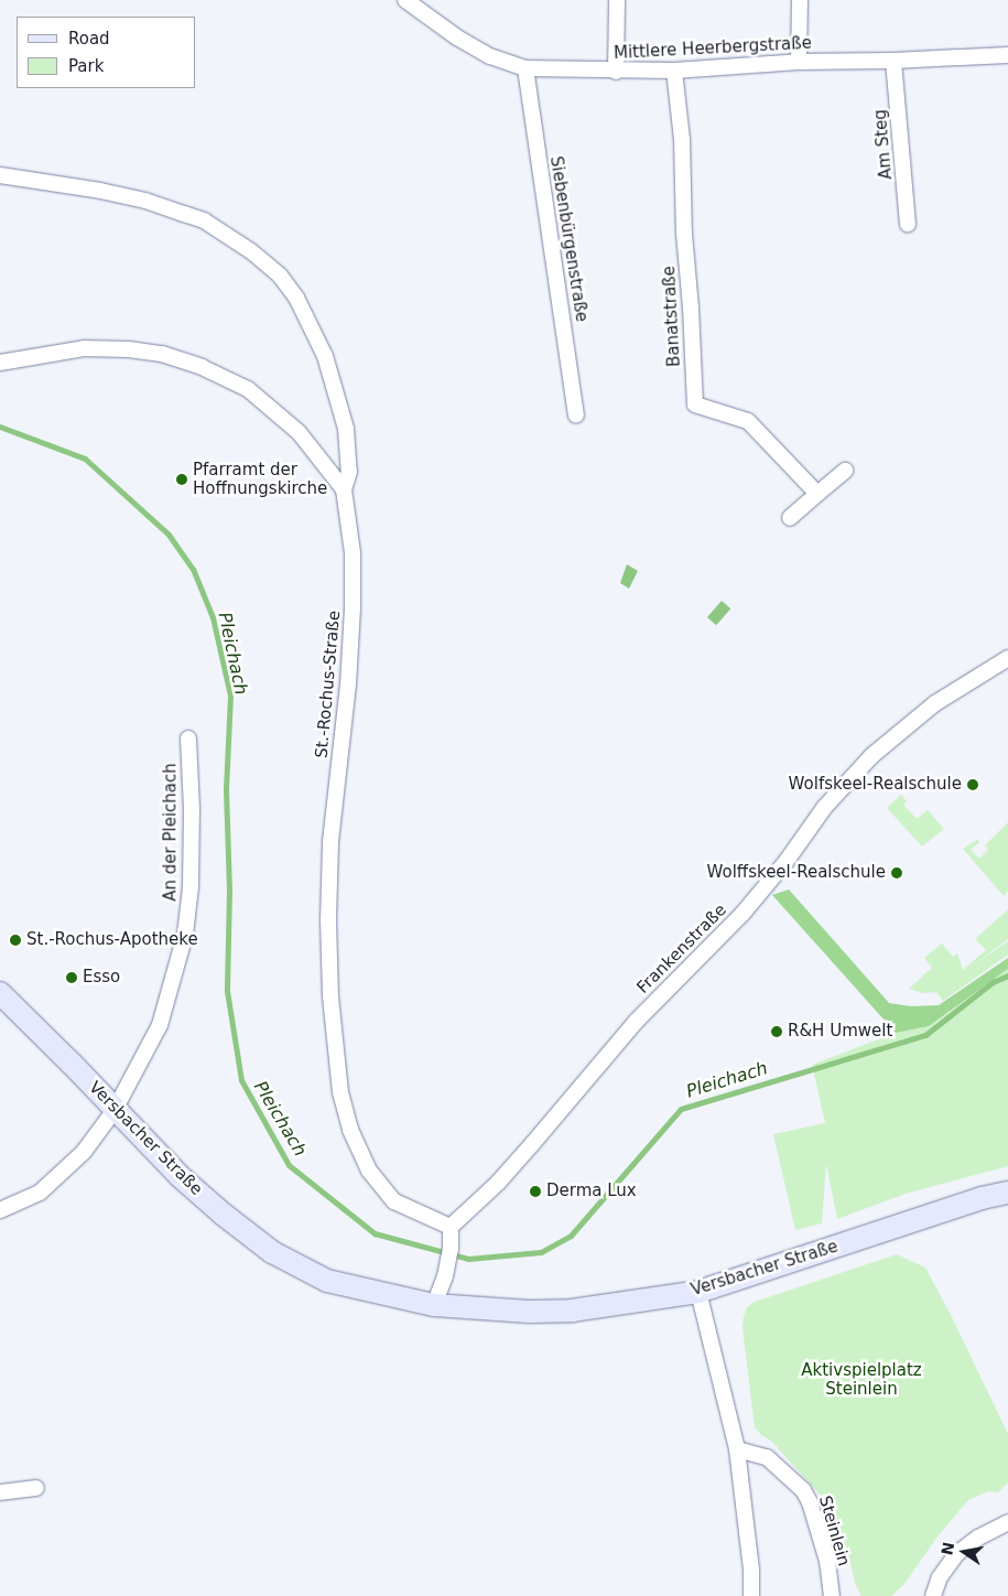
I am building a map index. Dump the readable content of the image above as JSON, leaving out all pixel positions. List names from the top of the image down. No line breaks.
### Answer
{"streets":{"main road":["Versbacher Straße"],"street":["Mittlere Heerbergstraße","Am Steg","Siebenbürgenstraße","Banatstraße","St.-Rochus-Straße","An der Pleichach","Frankenstraße","Steinlein"]},"crossings":[["Mittlere Heerbergstraße","Am Steg"],["Mittlere Heerbergstraße","Siebenbürgenstraße"],["Mittlere Heerbergstraße","Banatstraße"],["St.-Rochus-Straße","Frankenstraße"],["An der Pleichach","Versbacher Straße"]],"water":["Pleichach"],"parks":["Aktivspielplatz Steinlein"],"places":["Pfarramt der Hoffnungskirche","Wolfskeel-Realschule","Wolffskeel-Realschule","St.-Rochus-Apotheke","Esso","R&H Umwelt","Derma Lux"],"legend":["Road","Park"],"north":"left"}
